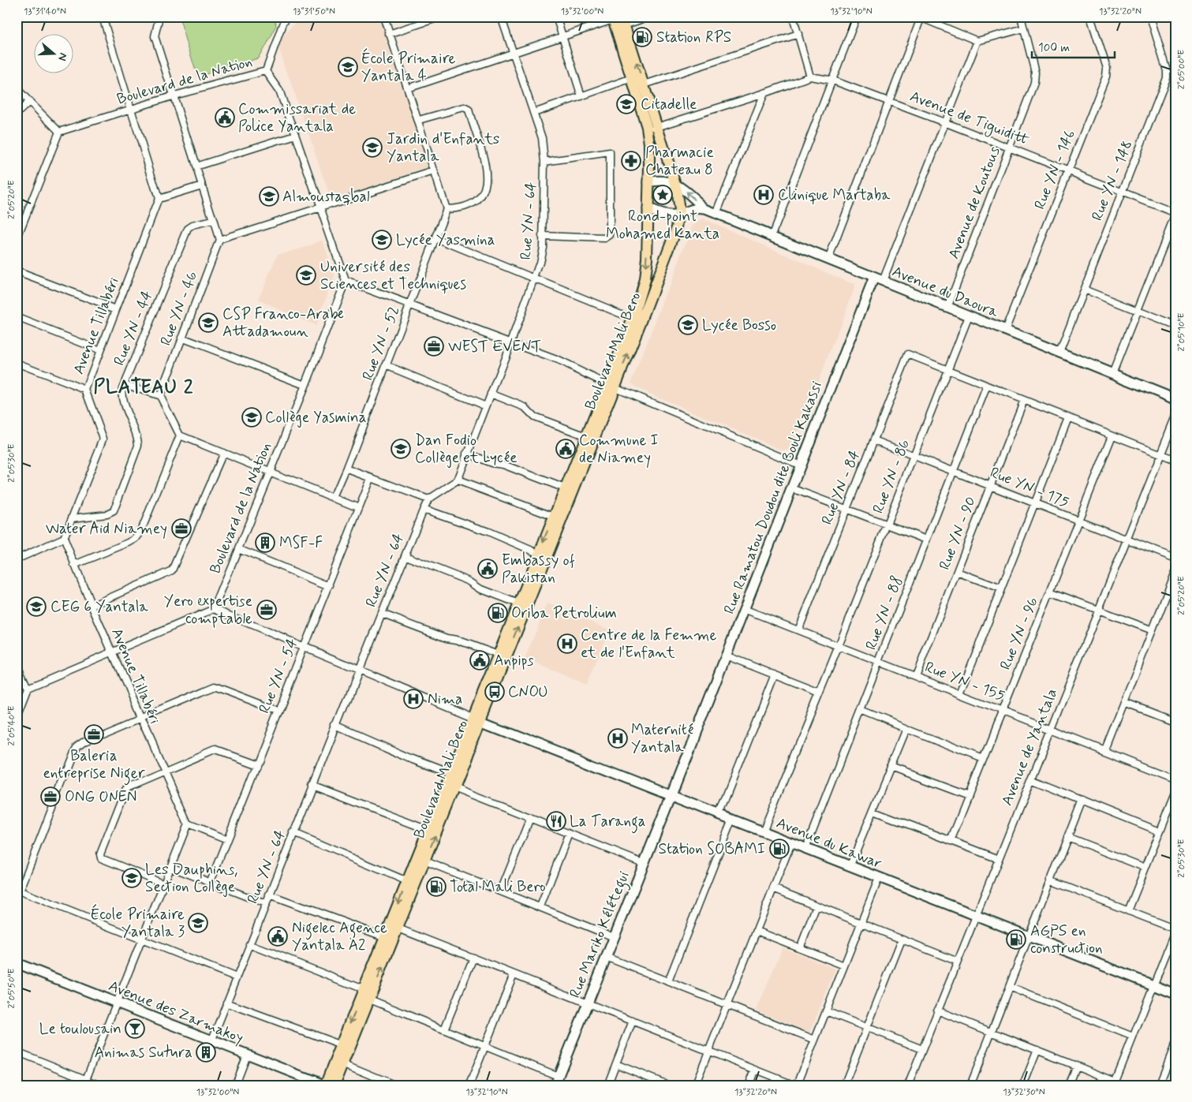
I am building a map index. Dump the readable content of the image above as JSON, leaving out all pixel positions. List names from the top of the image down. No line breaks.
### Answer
{"streets":{"main road":["Boulevard Mali Bero"],"street":["Boulevard de la Nation","Avenue de Tiguiditt","Rue YN - 146","Rue YN - 148","Avenue de Koutous","Rue YN - 64","Avenue du Daoura","Rue YN - 46","Avenue Tillabéri","Rue YN - 44","Rue YN - 52","Rue YN - 86","Rue YN - 84","Rue YN - 175","Rue Ramatou Doudou dite Bouli Kakassi","Rue YN - 90","Rue YN - 88","Rue YN - 96","Rue YN - 54","Rue YN - 155","Avenue de Yantala","Avenue du Kawar","Rue Mariko Kélétegui","Avenue des Zarmakoy"]},"crossings":[["Avenue de Tiguiditt","Rue YN - 146"],["Avenue de Tiguiditt","Rue YN - 148"],["Avenue de Tiguiditt","Avenue de Koutous"],["Rue YN - 146","Avenue du Daoura"],["Rue YN - 148","Avenue du Daoura"],["Avenue de Koutous","Avenue du Daoura"],["Rue YN - 64","Avenue des Zarmakoy"],["Avenue du Daoura","Boulevard Mali Bero"],["Avenue du Daoura","Rue YN - 86"],["Avenue du Daoura","Rue Ramatou Doudou dite Bouli Kakassi"],["Avenue Tillabéri","Rue YN - 44"],["Boulevard Mali Bero","Avenue du Kawar"],["Boulevard Mali Bero","Avenue des Zarmakoy"],["Rue YN - 86","Rue YN - 84"],["Rue YN - 86","Rue YN - 175"],["Rue YN - 86","Rue YN - 155"],["Rue YN - 86","Avenue du Kawar"],["Rue YN - 84","Rue YN - 175"],["Rue YN - 84","Rue YN - 155"],["Rue YN - 175","Rue YN - 90"],["Rue YN - 175","Rue YN - 88"],["Rue YN - 175","Rue YN - 96"],["Rue YN - 175","Avenue de Yantala"],["Rue Ramatou Doudou dite Bouli Kakassi","Rue YN - 155"],["Rue Ramatou Doudou dite Bouli Kakassi","Avenue du Kawar"],["Rue Ramatou Doudou dite Bouli Kakassi","Rue Mariko Kélétegui"],["Rue YN - 90","Rue YN - 155"],["Rue YN - 88","Rue YN - 155"],["Rue YN - 88","Avenue du Kawar"],["Rue YN - 96","Rue YN - 155"],["Rue YN - 155","Avenue de Yantala"],["Avenue de Yantala","Avenue du Kawar"],["Avenue du Kawar","Rue Mariko Kélétegui"]],"districts":["PLATEAU 2"],"places":{"fuel station":["Station RPS","Oriba Petrolium","Station SOBAMI","Total Mali Bero","AGPS en construction"],"school or university":["École Primaire Yantala 4","Citadelle","Jardin d'Enfants Yantala","Almoustaqbal","Lycée Yasmina","Université des Sciences et Techniques","CSP Franco-Arabe Attadamoun","Lycée Bosso","Collège Yasmina","Dan Fodio Collège et Lycée","CEG 6 Yantala","Les Dauphins, Section Collège","École Primaire Yantala 3"],"public building":["Commissariat de Police Yantala","Commune I de Niamey","Embassy of Pakistan","Anpips","Nigelec Agence Yantala A2"],"pharmacy":["Pharmacie Chateau 8"],"place":["Rond-point Mohamed Kanta"],"hospital":["Clinique Martaba","Centre de la Femme et de l'Enfant","Nima","Maternité Yantala"],"office":["WEST EVENT","Water Aid Niamey","Yero expertise comptable","Baleria entreprise Niger","ONG ONEN"],"building":["MSF-F","Animas Sutura"],"bus stop":["CNOU"],"restaurant":["La Taranga"],"bar":["Le toulousain"]},"scale_bar":"100 m","north":"right","coordinates":["13°31'40\"N","13°31'50\"N","13°32'00\"N","13°32'10\"N","13°32'20\"N","2°05'00\"E","2°05'20\"E","2°05'10\"E","2°05'30\"E","2°05'40\"E","2°05'50\"E","13°32'30\"N"]}
